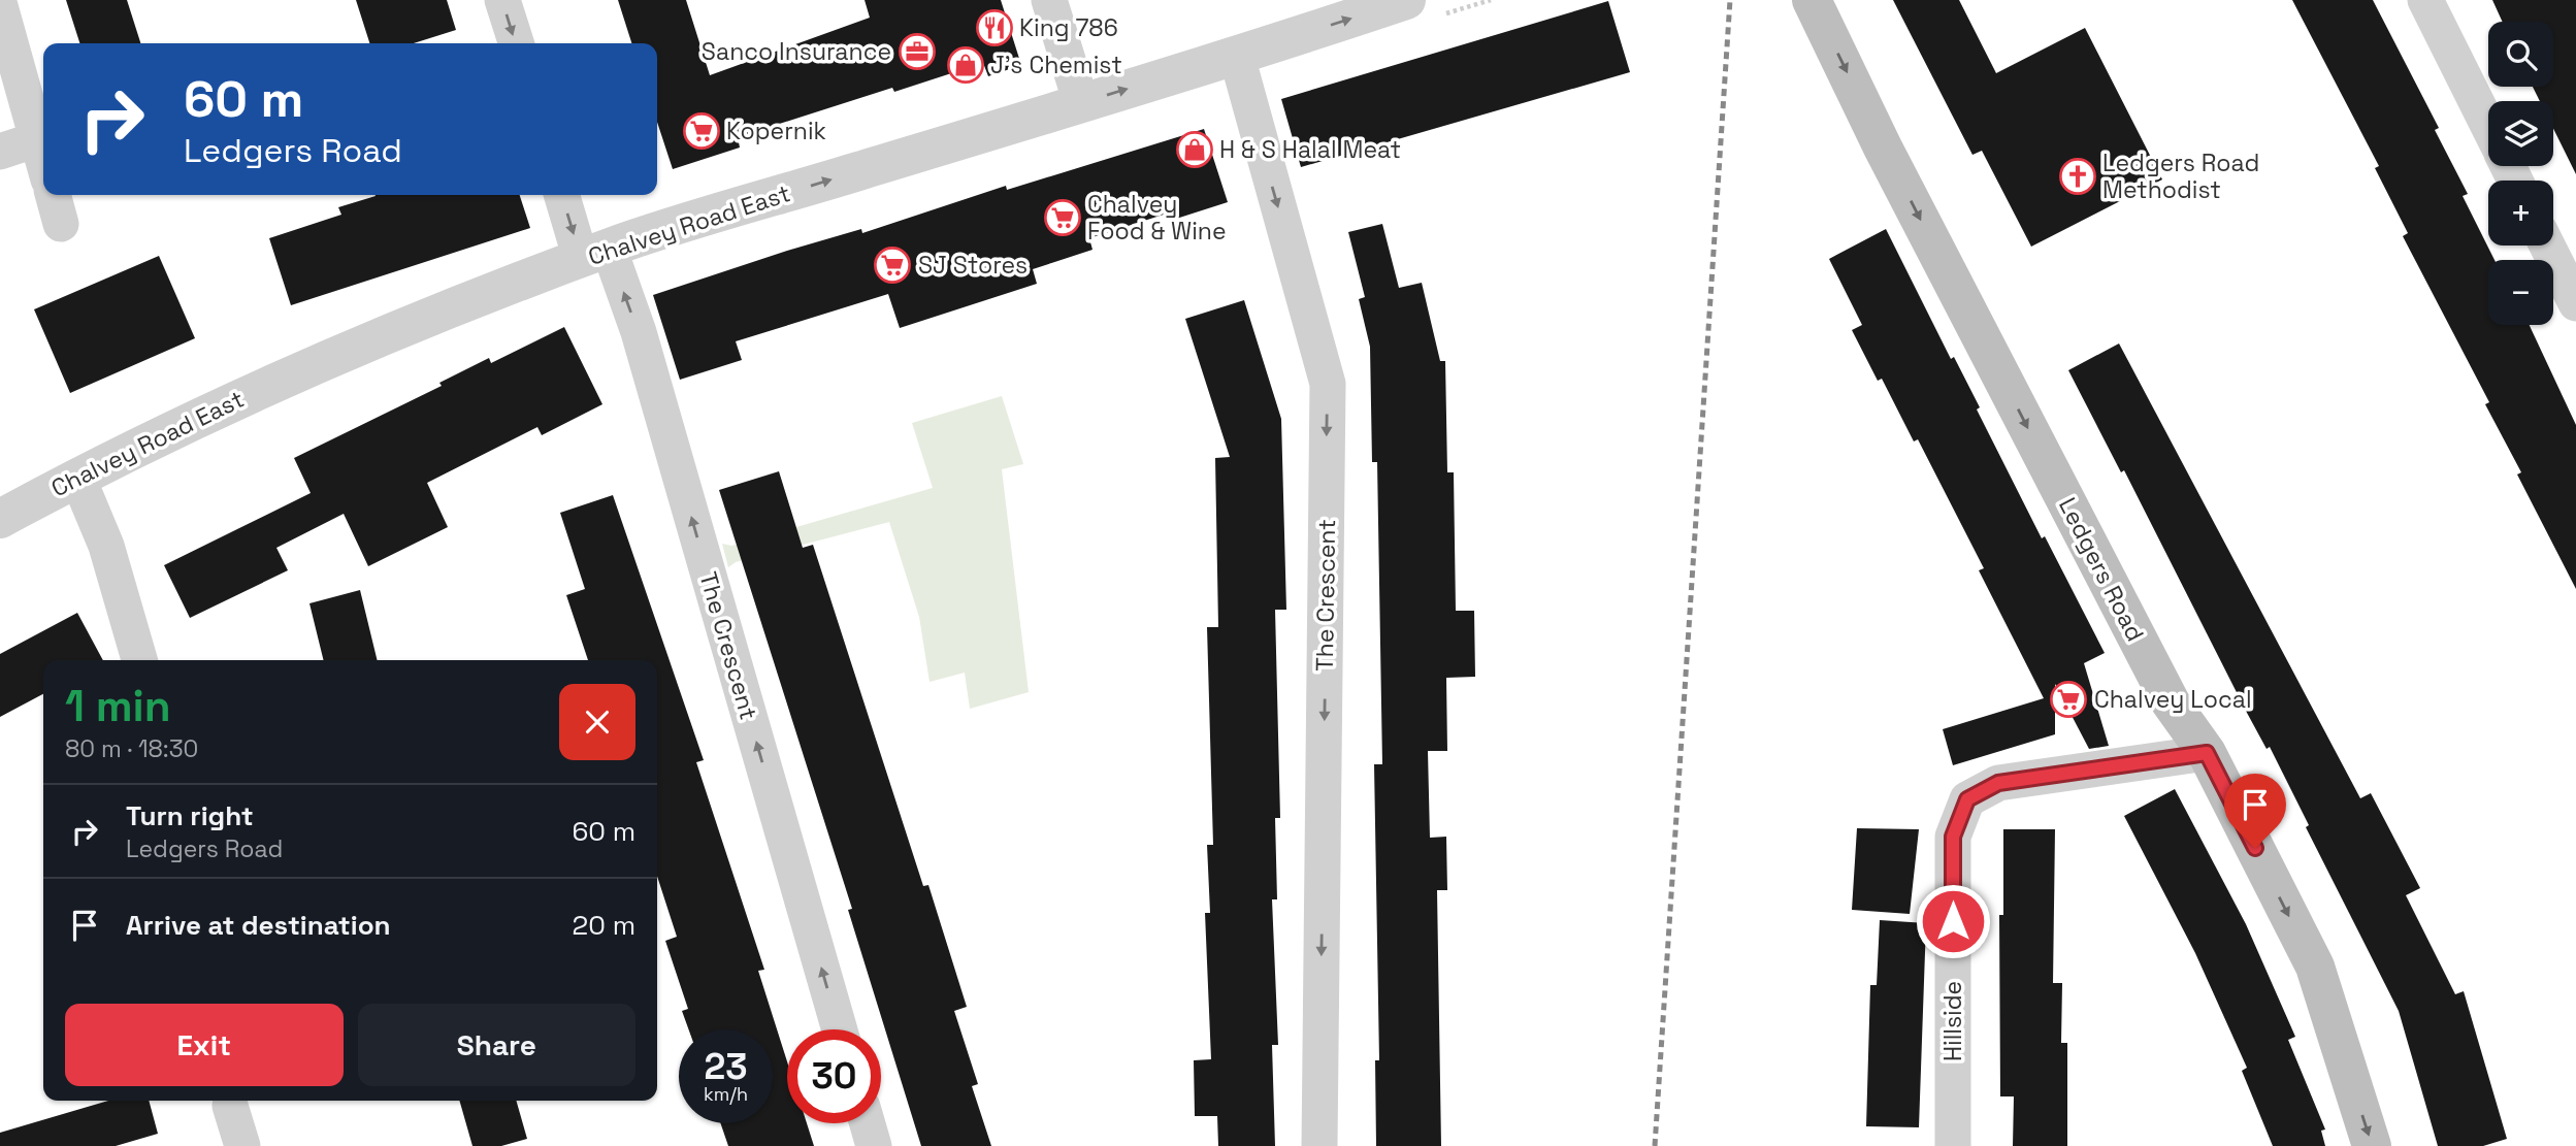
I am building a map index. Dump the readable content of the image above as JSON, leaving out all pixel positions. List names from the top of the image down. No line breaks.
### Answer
{"streets":{"main road":["Ledgers Road"],"street":["Chalvey Road East","The Crescent","Hillside"]},"crossings":[["Chalvey Road East","The Crescent"],["Ledgers Road","Hillside"]],"one_way":["Chalvey Road East","Ledgers Road"],"places":{"restaurant":["King 786"],"office":["Sanco Insurance"],"shop":["J's Chemist","H & S Halal Meat"],"supermarket":["Kopernik","Chalvey Food & Wine","SJ Stores","Chalvey Local"],"church":["Ledgers Road Methodist"]},"page":{"map_buttons":["+","−"],"turn":["60 m","Ledgers Road"],"heading":["1 min","80 m · 18:30"],"list":[{"name":"Turn right","note":"Ledgers Road","value":"60 m"},{"name":"Arrive at destination","value":"20 m"}],"buttons":["Exit","Share"],"speed":"23 km/h","limit":"30"}}
